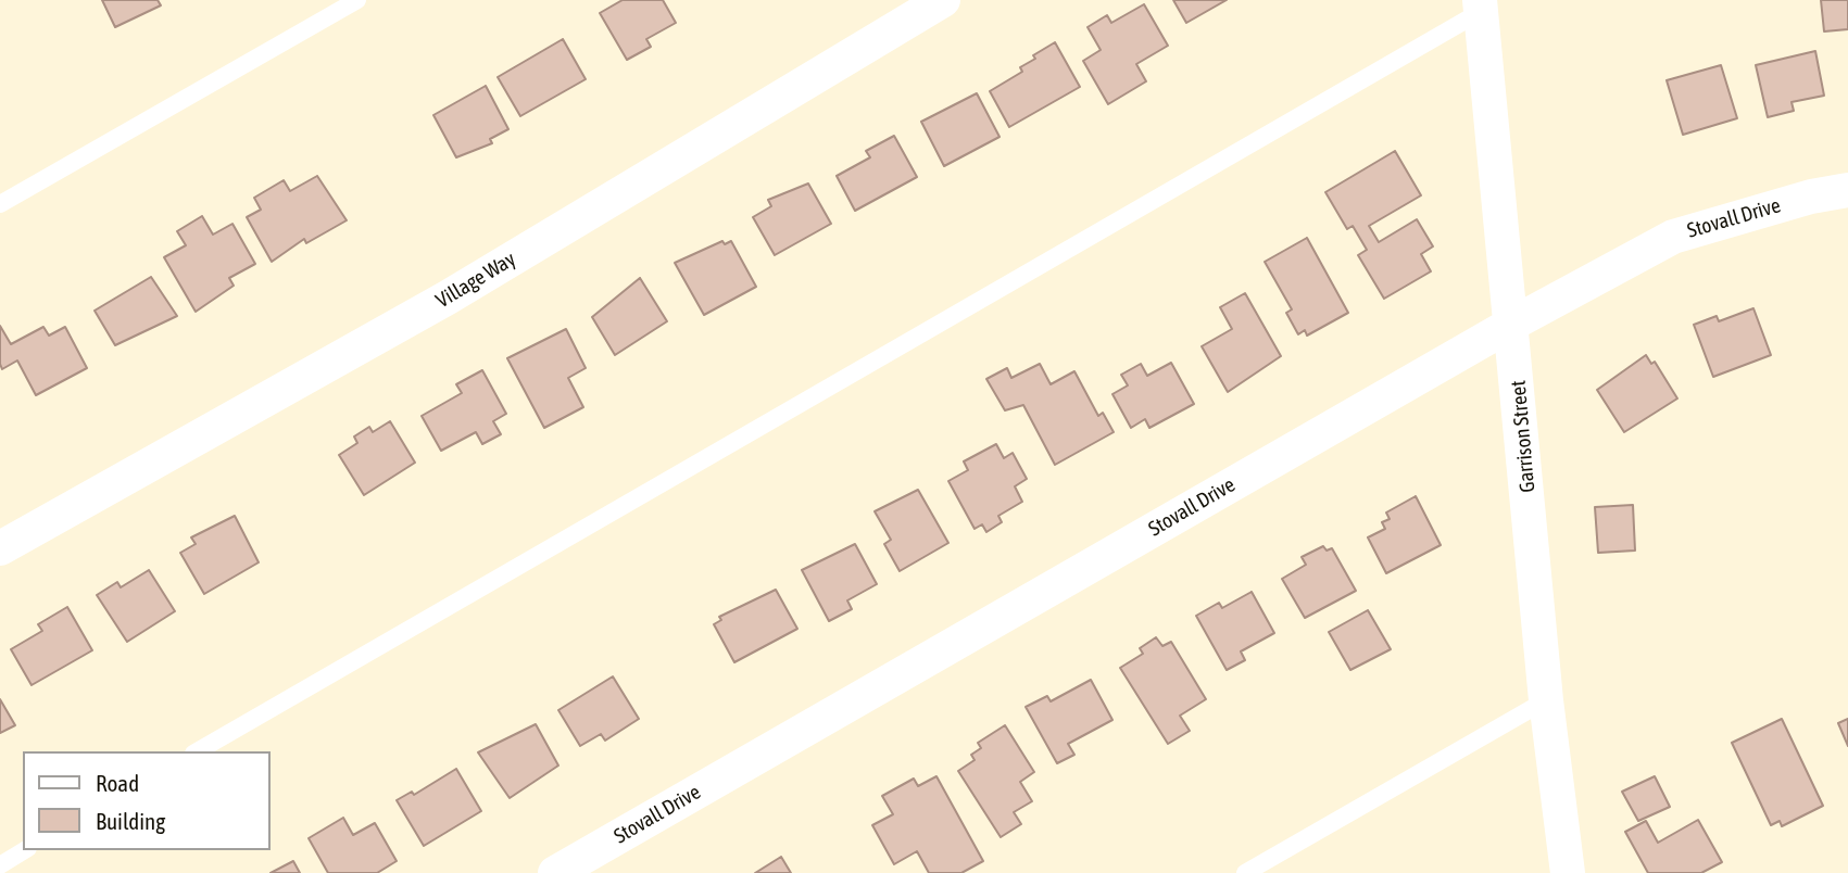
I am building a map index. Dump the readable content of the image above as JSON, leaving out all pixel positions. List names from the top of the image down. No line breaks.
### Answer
{"streets":{"street":["Stovall Drive","Village Way","Garrison Street"]},"crossings":[["Stovall Drive","Garrison Street"]],"legend":["Road","Building"]}
